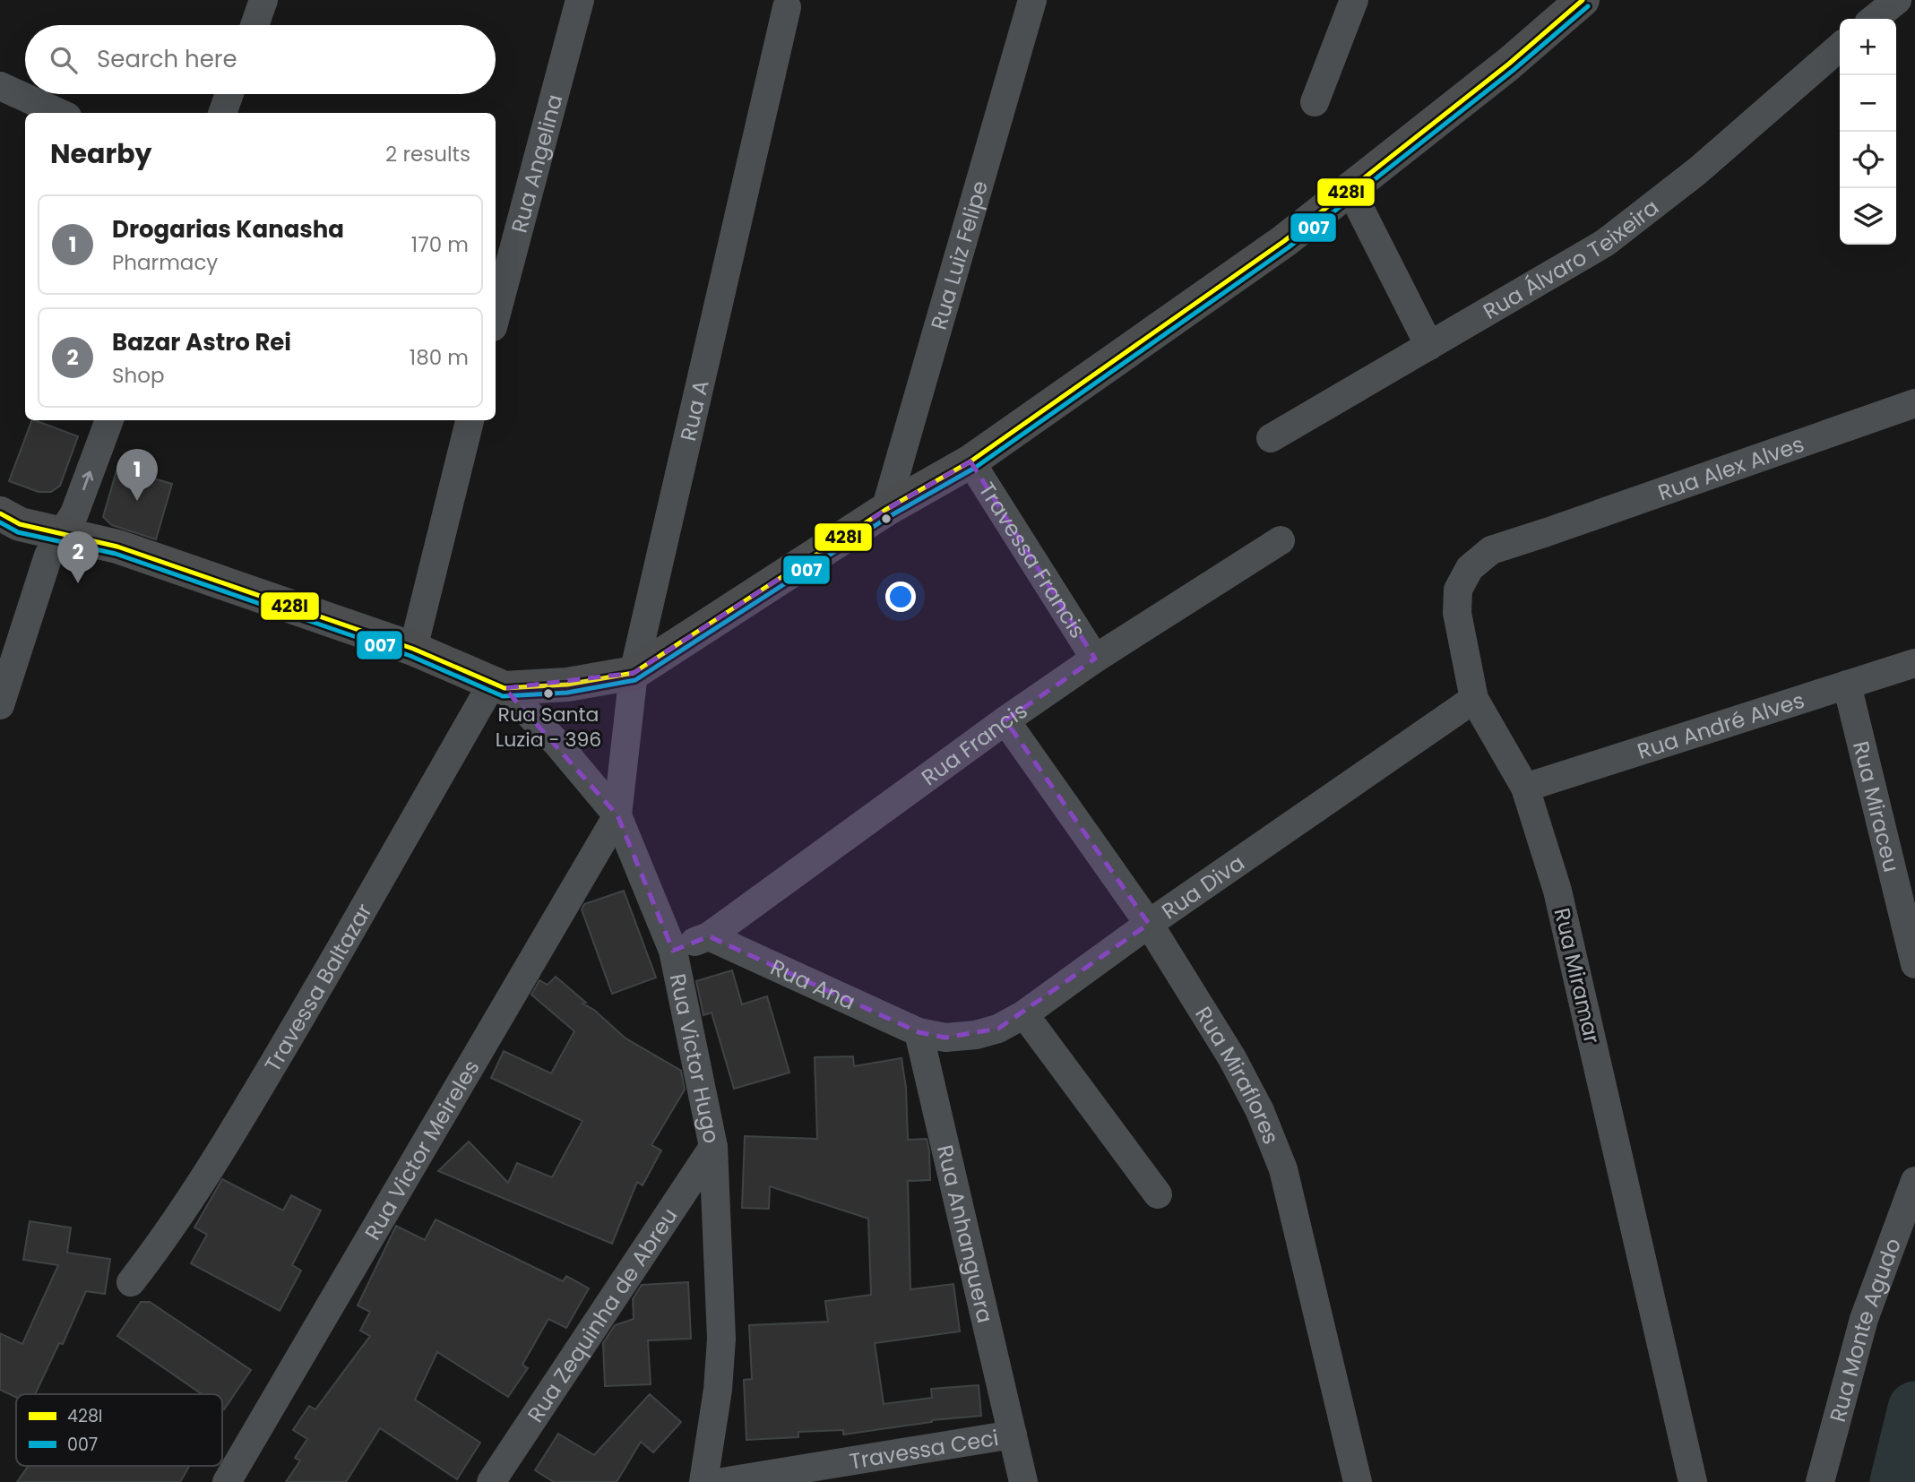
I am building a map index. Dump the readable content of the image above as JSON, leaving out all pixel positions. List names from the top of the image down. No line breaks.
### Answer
{"streets":{"street":["Rua Angelina","Rua Luiz Felipe","Rua Álvaro Teixeira","Rua A","Rua Alex Alves","Travessa Francis","Rua André Alves","Rua Francis","Rua Miraceu","Rua Diva","Rua Miramar","Rua Ana","Travessa Baltazar","Rua Victor Hugo","Rua Miraflores","Rua Victor Meireles","Rua Anhanguera","Rua Zequinha de Abreu","Rua Monte Agudo","Travessa Ceci"]},"crossings":[["Rua A","Rua Victor Hugo"],["Rua A","Rua Victor Meireles"],["Rua Alex Alves","Rua Miramar"],["Travessa Francis","Rua Francis"],["Rua André Alves","Rua Miraceu"],["Rua André Alves","Rua Miramar"],["Rua Francis","Rua Ana"],["Rua Francis","Rua Victor Hugo"],["Rua Francis","Rua Miraflores"],["Rua Diva","Rua Miramar"],["Rua Diva","Rua Ana"],["Rua Diva","Rua Miraflores"],["Rua Diva","Rua Anhanguera"],["Rua Ana","Rua Anhanguera"],["Travessa Baltazar","Rua Victor Hugo"],["Rua Victor Hugo","Rua Victor Meireles"],["Rua Victor Hugo","Rua Zequinha de Abreu"],["Rua Anhanguera","Travessa Ceci"]],"places":["Rua Santa Luzia - 396"],"lines":["transit line 428I","transit line 007"],"legend":["428I","007"],"page":{"map_buttons":["+","−"],"search":"Search here","heading":["Nearby","2 results"],"list":[{"mark":"1","name":"Drogarias Kanasha","note":"Pharmacy","value":"170 m"},{"mark":"2","name":"Bazar Astro Rei","note":"Shop","value":"180 m"}],"pins":["1","2"]}}
